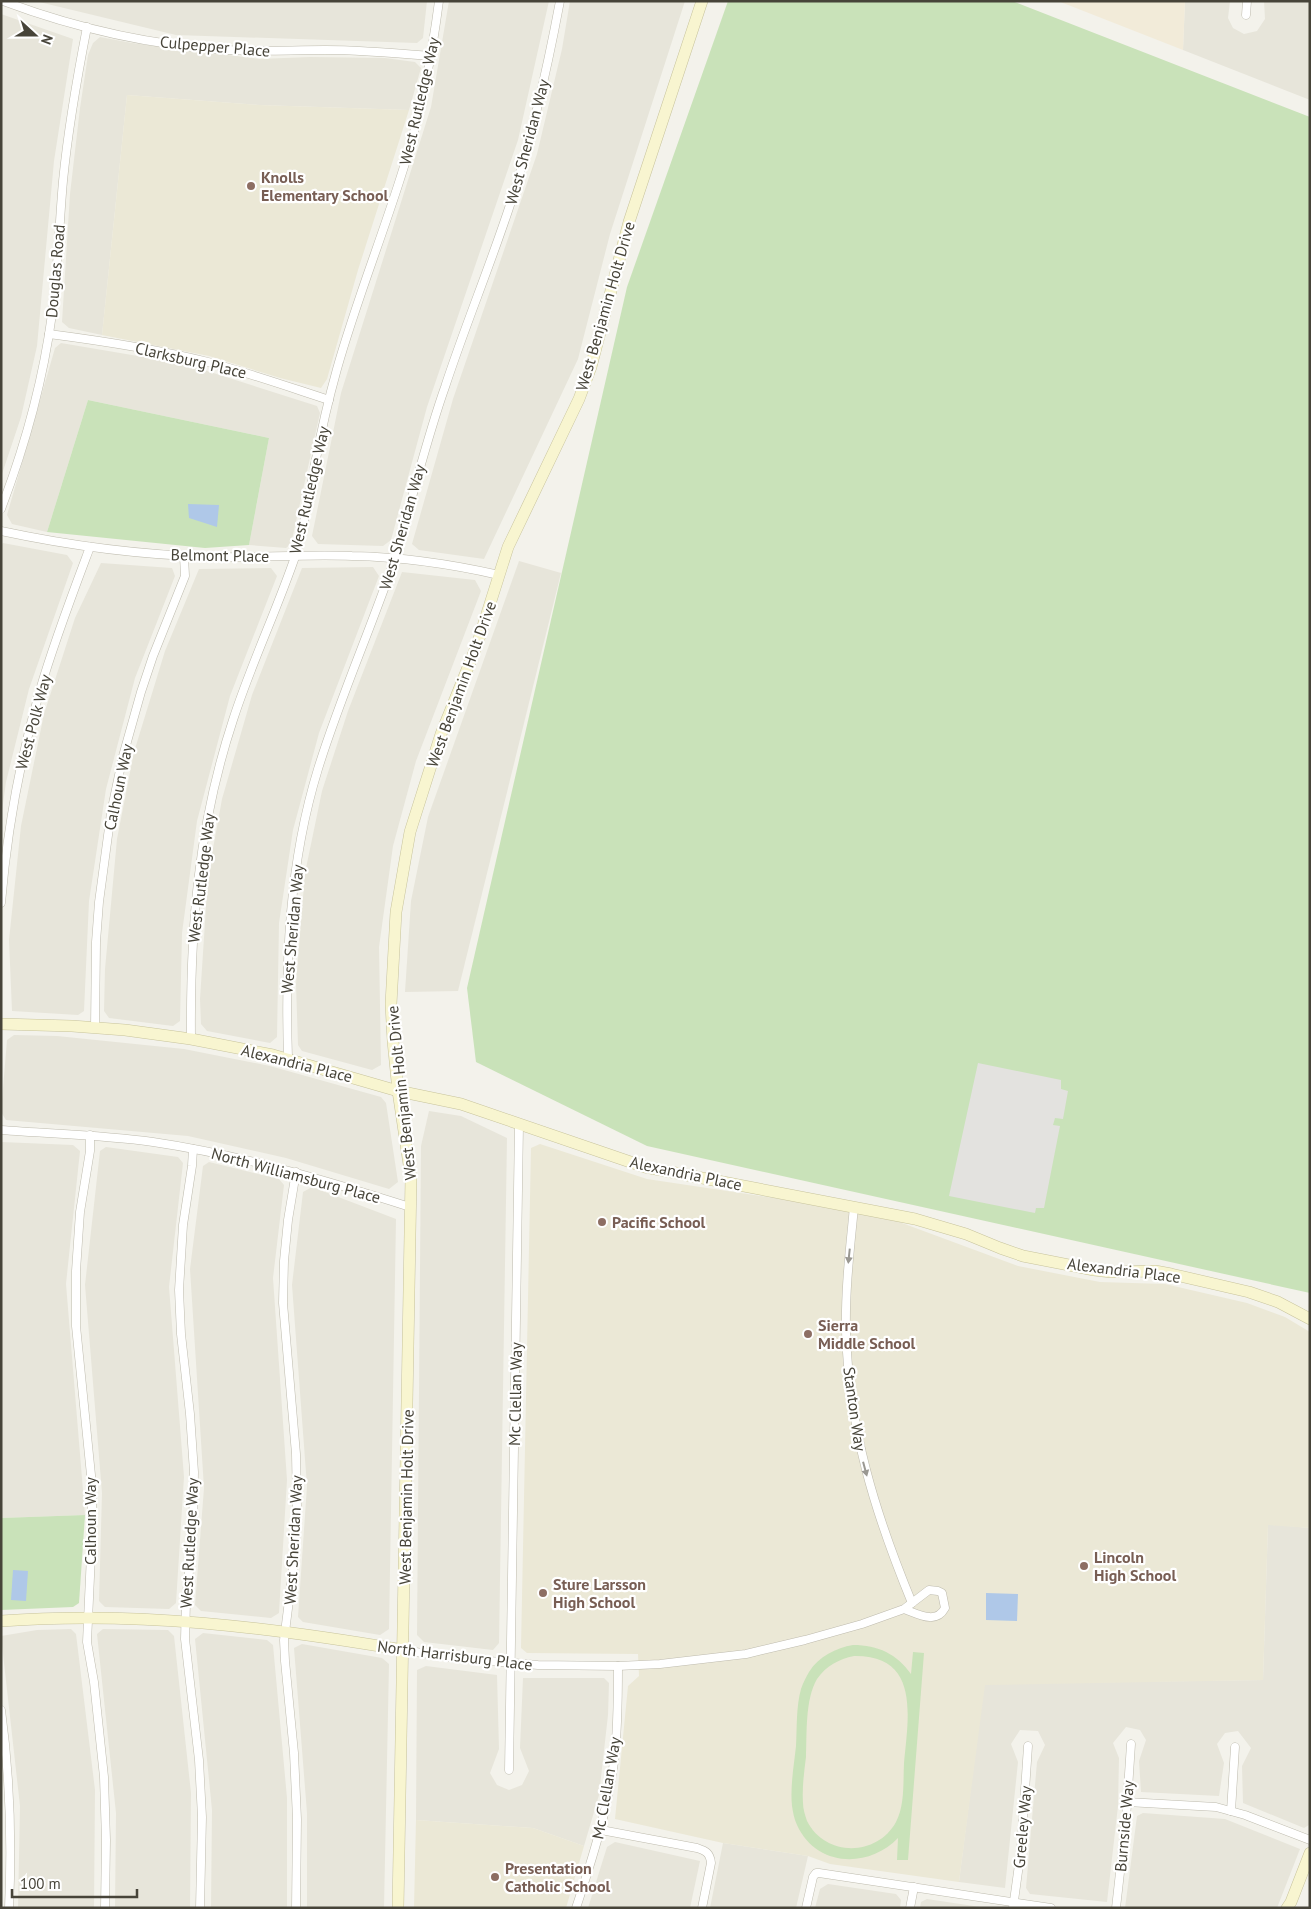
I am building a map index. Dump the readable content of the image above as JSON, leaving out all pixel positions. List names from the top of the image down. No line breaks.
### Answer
{"streets":{"main road":["West Benjamin Holt Drive","Alexandria Place","North Harrisburg Place"],"street":["Culpepper Place","West Rutledge Way","West Sheridan Way","Douglas Road","Clarksburg Place","Belmont Place","West Polk Way","Calhoun Way","North Williamsburg Place","Mc Clellan Way","Stanton Way","Burnside Way","Greeley Way"]},"crossings":[["Culpepper Place","West Rutledge Way"],["Culpepper Place","Douglas Road"],["West Rutledge Way","Clarksburg Place"],["West Rutledge Way","Belmont Place"],["West Rutledge Way","Alexandria Place"],["West Rutledge Way","North Williamsburg Place"],["West Rutledge Way","North Harrisburg Place"],["West Sheridan Way","Belmont Place"],["West Sheridan Way","Alexandria Place"],["West Sheridan Way","North Williamsburg Place"],["West Sheridan Way","North Harrisburg Place"],["Douglas Road","Clarksburg Place"],["West Benjamin Holt Drive","Belmont Place"],["West Benjamin Holt Drive","Alexandria Place"],["West Benjamin Holt Drive","North Williamsburg Place"],["West Benjamin Holt Drive","North Harrisburg Place"],["Belmont Place","West Polk Way"],["Belmont Place","Calhoun Way"],["Calhoun Way","Alexandria Place"],["Calhoun Way","North Williamsburg Place"],["Calhoun Way","North Harrisburg Place"],["Alexandria Place","Mc Clellan Way"],["Alexandria Place","Stanton Way"],["Mc Clellan Way","North Harrisburg Place"],["Stanton Way","North Harrisburg Place"]],"one_way":["Stanton Way"],"places":["Knolls Elementary School","Pacific School","Sierra Middle School","Lincoln High School","Sture Larsson High School","Presentation Catholic School"],"scale_bar":"100 m","north":"right"}
